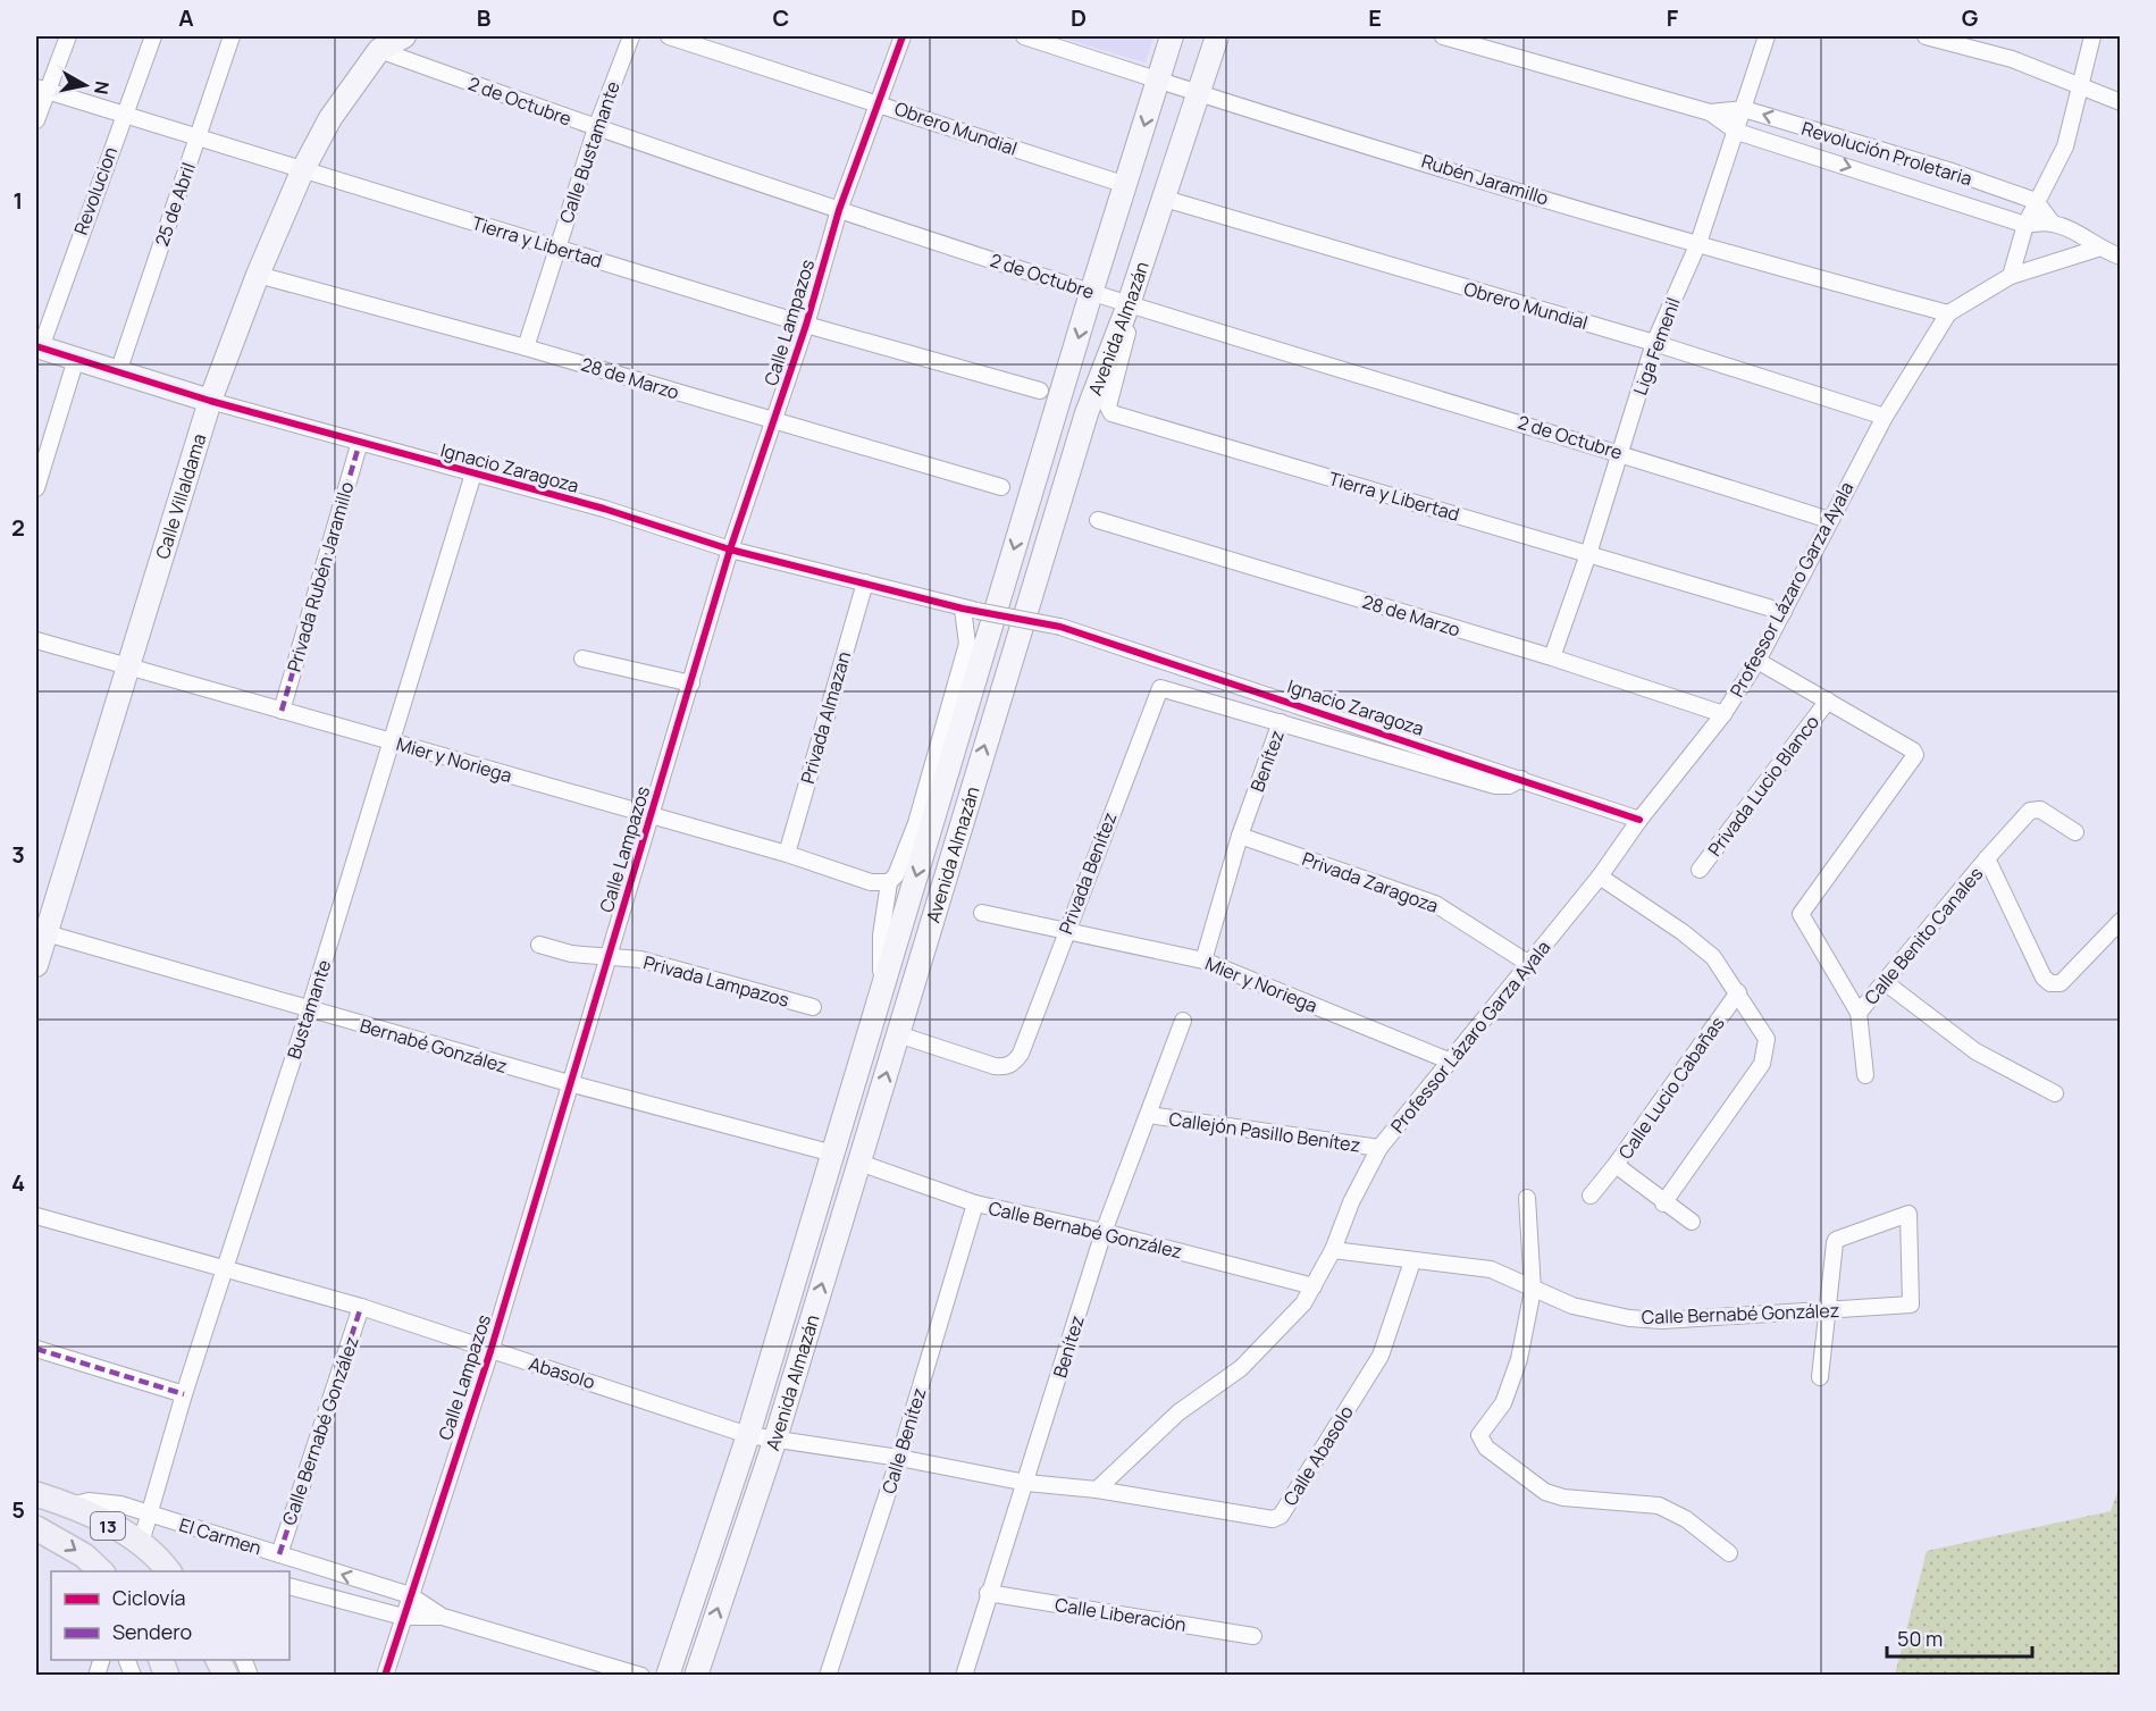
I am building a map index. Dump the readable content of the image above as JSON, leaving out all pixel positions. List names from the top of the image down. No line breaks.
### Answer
{"streets":{"main road":["Avenida Almazán","Ignacio Zaragoza","Calle Villaldama","13"],"street":["2 de Octubre","Obrero Mundial","Calle Bustamante","Revolución Proletaria","Rubén Jaramillo","Revolucion","25 de Abril","Tierra y Libertad","Calle Lampazos","Liga Femenil","28 de Marzo","Privada Rubén Jaramillo","Professor Lázaro Garza Ayala","Privada Almazan","Mier y Noriega","Benítez","Privada Lucio Blanco","Privada Benítez","Privada Zaragoza","Calle Benito Canales","Privada Lampazos","Bustamante","Bernabé González","Calle Lucio Cabañas","Callejón Pasillo Benítez","Calle Bernabé González","Abasolo","Calle Benítez","Calle Abasolo","El Carmen","Calle Liberación"]},"crossings":[["2 de Octubre","Calle Bustamante"],["2 de Octubre","Tierra y Libertad"],["2 de Octubre","Calle Lampazos"],["2 de Octubre","Avenida Almazán"],["2 de Octubre","Liga Femenil"],["2 de Octubre","Calle Villaldama"],["2 de Octubre","Professor Lázaro Garza Ayala"],["Obrero Mundial","Calle Lampazos"],["Obrero Mundial","Avenida Almazán"],["Obrero Mundial","Liga Femenil"],["Obrero Mundial","Professor Lázaro Garza Ayala"],["Calle Bustamante","Tierra y Libertad"],["Calle Bustamante","28 de Marzo"],["Revolución Proletaria","Liga Femenil"],["Revolución Proletaria","Professor Lázaro Garza Ayala"],["Rubén Jaramillo","Avenida Almazán"],["Rubén Jaramillo","Liga Femenil"],["Rubén Jaramillo","Professor Lázaro Garza Ayala"],["Revolucion","Tierra y Libertad"],["Revolucion","Ignacio Zaragoza"],["25 de Abril","Tierra y Libertad"],["25 de Abril","Ignacio Zaragoza"],["Tierra y Libertad","Calle Lampazos"],["Tierra y Libertad","Avenida Almazán"],["Tierra y Libertad","Liga Femenil"],["Tierra y Libertad","Calle Villaldama"],["Tierra y Libertad","Professor Lázaro Garza Ayala"],["Calle Lampazos","28 de Marzo"],["Calle Lampazos","Ignacio Zaragoza"],["Calle Lampazos","Mier y Noriega"],["Calle Lampazos","Privada Lampazos"],["Calle Lampazos","Bernabé González"],["Calle Lampazos","Abasolo"],["Calle Lampazos","El Carmen"],["Avenida Almazán","Privada Benítez"],["Avenida Almazán","Bernabé González"],["Avenida Almazán","Calle Bernabé González"],["Avenida Almazán","Abasolo"],["Liga Femenil","28 de Marzo"],["28 de Marzo","Calle Villaldama"],["28 de Marzo","Professor Lázaro Garza Ayala"],["Ignacio Zaragoza","Calle Villaldama"],["Ignacio Zaragoza","Privada Rubén Jaramillo"],["Ignacio Zaragoza","Professor Lázaro Garza Ayala"],["Ignacio Zaragoza","Privada Almazan"],["Ignacio Zaragoza","Benítez"],["Ignacio Zaragoza","Bustamante"],["Calle Villaldama","Mier y Noriega"],["Calle Villaldama","Bernabé González"],["Privada Rubén Jaramillo","Mier y Noriega"],["Professor Lázaro Garza Ayala","Mier y Noriega"],["Professor Lázaro Garza Ayala","Privada Zaragoza"],["Professor Lázaro Garza Ayala","Callejón Pasillo Benítez"],["Professor Lázaro Garza Ayala","Calle Bernabé González"],["Professor Lázaro Garza Ayala","Abasolo"],["Professor Lázaro Garza Ayala","Calle Abasolo"],["Privada Almazan","Mier y Noriega"],["Mier y Noriega","Benítez"],["Mier y Noriega","Privada Benítez"],["Mier y Noriega","Bustamante"],["Benítez","Privada Benítez"],["Benítez","Privada Zaragoza"],["Benítez","Callejón Pasillo Benítez"],["Benítez","Calle Bernabé González"],["Benítez","Abasolo"],["Benítez","Calle Liberación"],["Bustamante","Bernabé González"],["Bustamante","Abasolo"],["Bustamante","13"],["Bustamante","El Carmen"],["Calle Bernabé González","Abasolo"],["Calle Bernabé González","Calle Benítez"],["Calle Bernabé González","Calle Abasolo"],["Calle Bernabé González","El Carmen"],["Abasolo","Calle Benítez"],["Abasolo","Calle Abasolo"],["13","El Carmen"]],"legend":["Ciclovía","Sendero"],"scale_bar":"50 m","north":"right","grid":{"columns":["A","B","C","D","E","F","G"],"rows":["1","2","3","4","5"]}}
